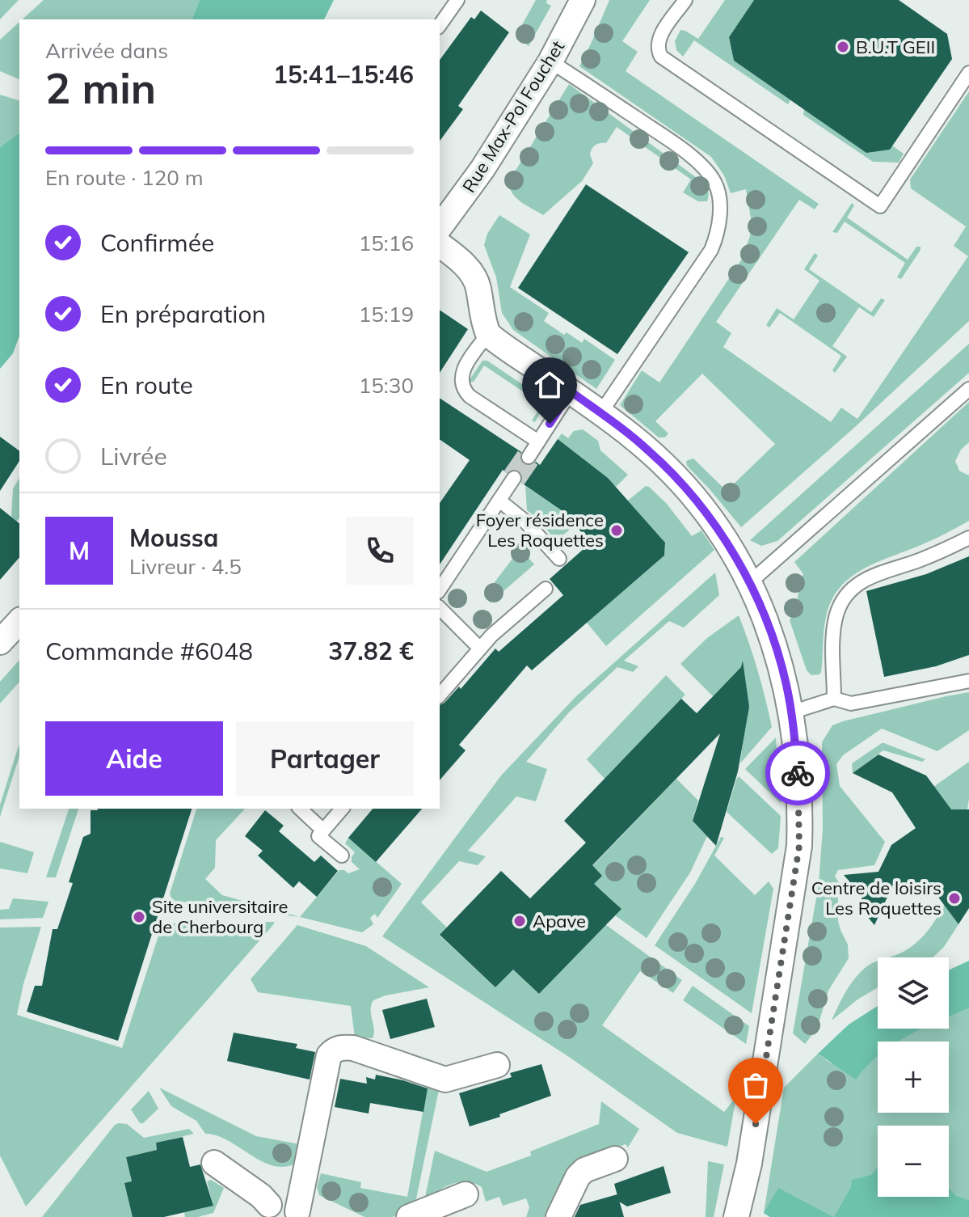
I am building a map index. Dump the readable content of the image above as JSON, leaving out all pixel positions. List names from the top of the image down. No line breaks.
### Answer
{"streets":{"street":["Rue Max-Pol Fouchet"]},"places":["B.U.T GEII","Foyer résidence Les Roquettes","Centre de loisirs Les Roquettes","Site universitaire de Cherbourg","Apave"],"page":{"heading":["2 min","Arrivée dans","15:41–15:46"],"panel":["Moussa","Livreur · 4.5","Commande #6048","37.82 €"],"bar":"En route · 120 m","list":[["Confirmée","15:16"],["En préparation","15:19"],["En route","15:30"],"Livrée"],"round":"M","buttons":["Aide","Partager"],"map_buttons":["+","−"]}}
